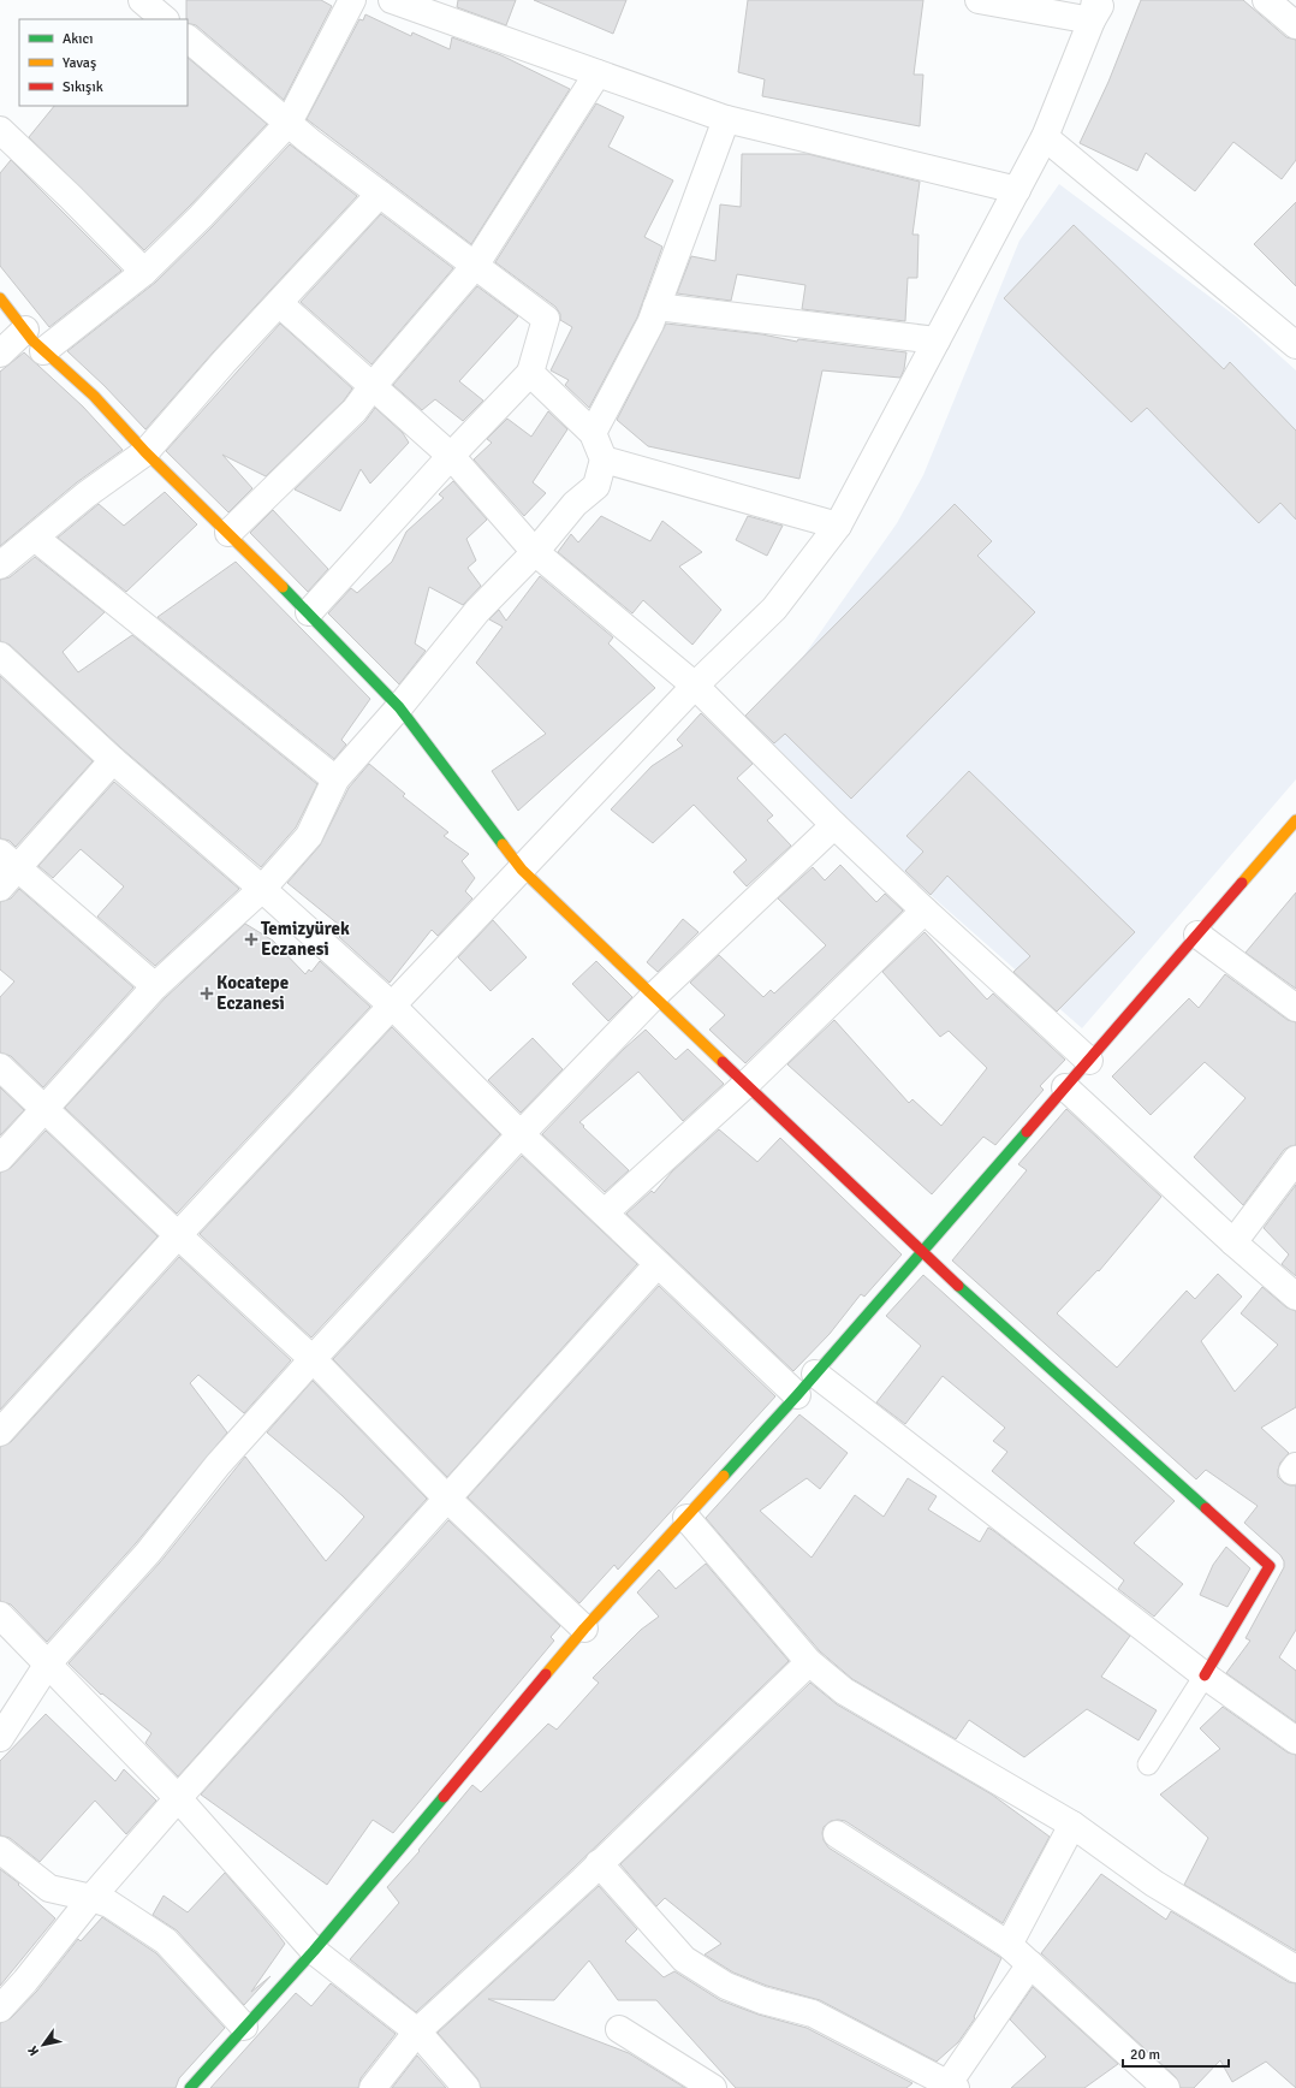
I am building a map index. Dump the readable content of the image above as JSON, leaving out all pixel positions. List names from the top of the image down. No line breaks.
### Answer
{"places":{"health":["Temizyürek Eczanesi","Kocatepe Eczanesi"]},"legend":["Akıcı","Yavaş","Sıkışık"],"scale_bar":"20 m","north":"bottom left"}
